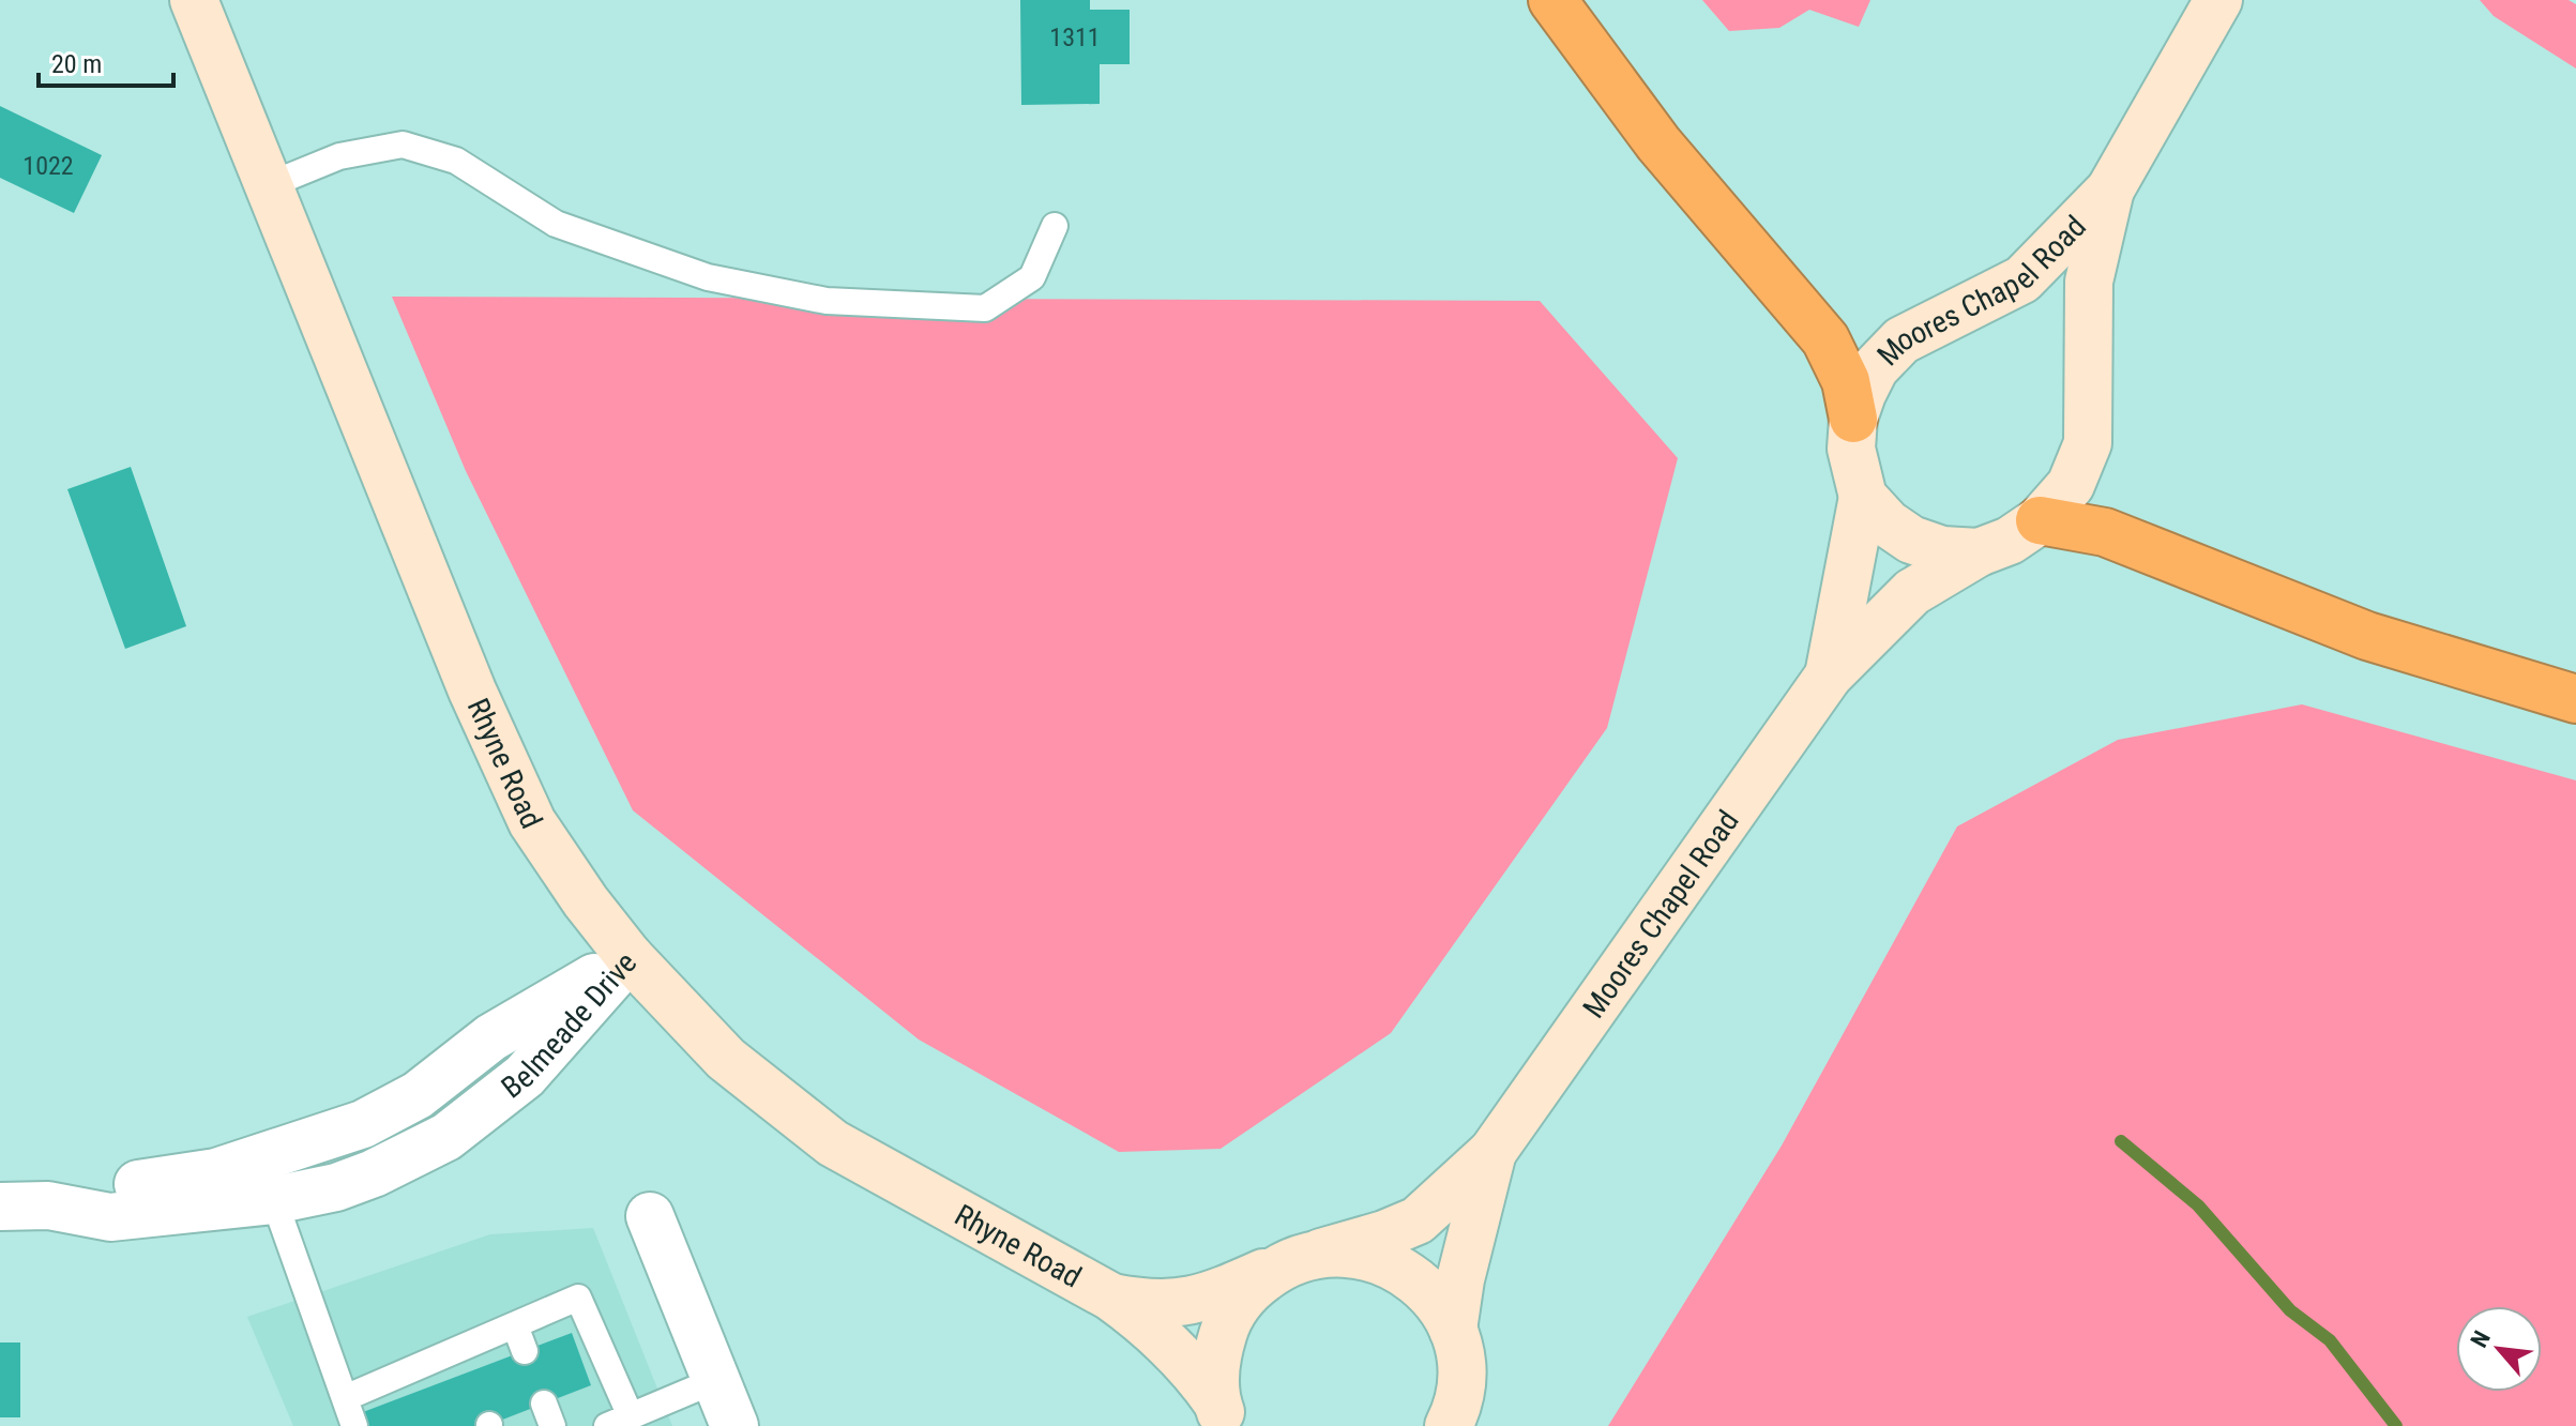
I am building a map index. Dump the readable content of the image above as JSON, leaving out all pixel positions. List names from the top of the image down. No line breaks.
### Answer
{"streets":{"main road":["Moores Chapel Road","Rhyne Road"],"street":["Belmeade Drive"]},"crossings":[["Moores Chapel Road","Rhyne Road"],["Rhyne Road","Belmeade Drive"]],"house_numbers":["1311","1022"],"scale_bar":"20 m","north":"top left"}
